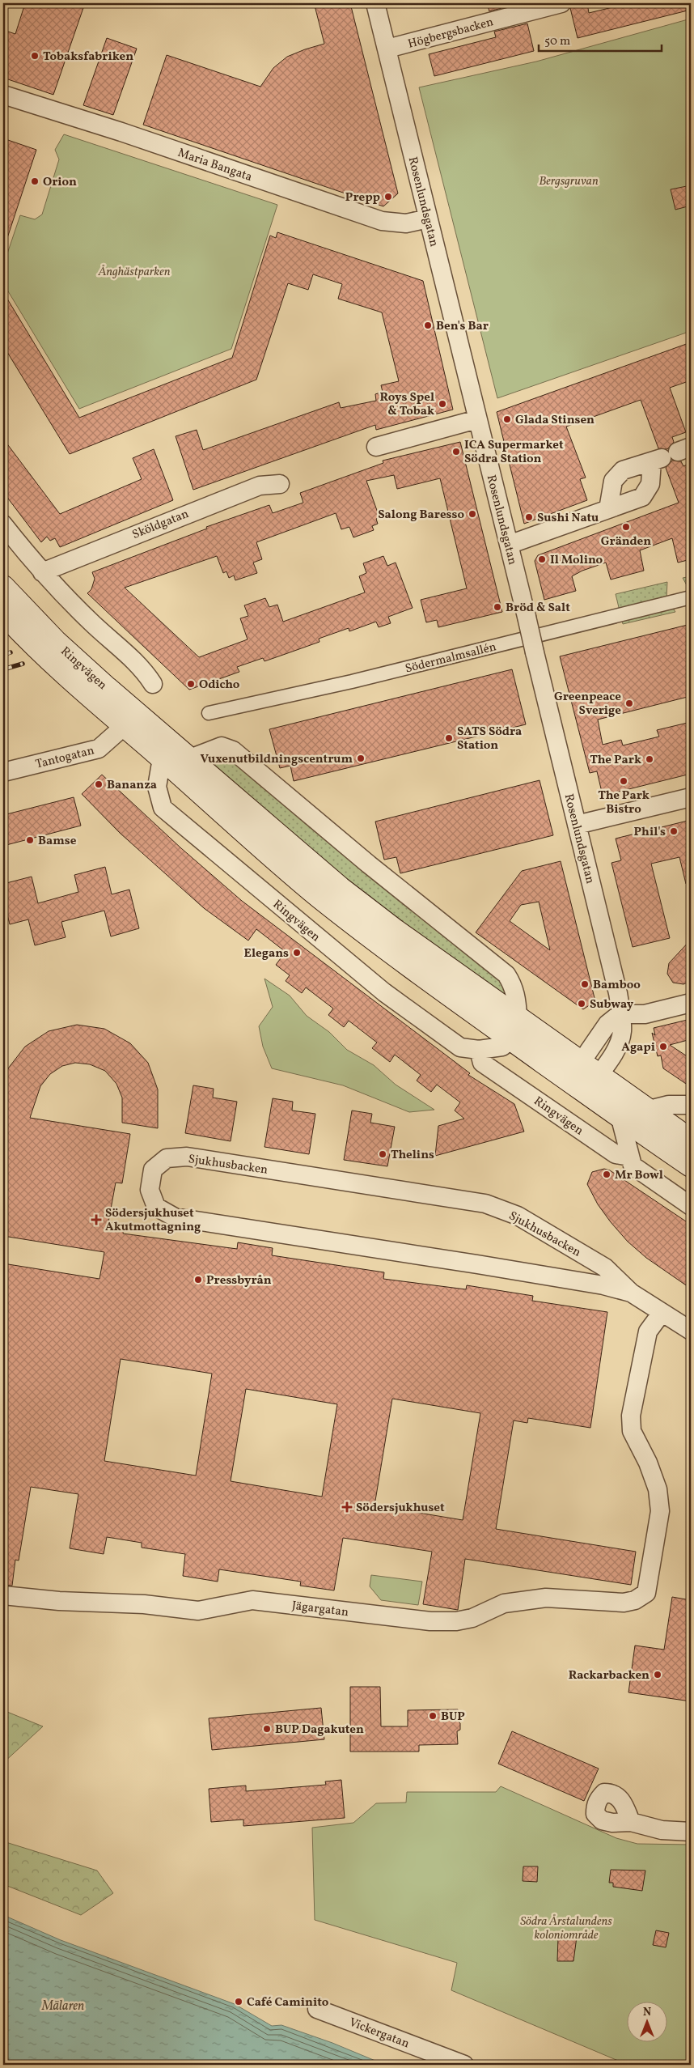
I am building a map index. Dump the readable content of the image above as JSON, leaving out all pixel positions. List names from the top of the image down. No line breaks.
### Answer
{"streets":{"main road":["Ringvägen"],"street":["Högbergsbacken","Maria Bangata","Rosenlundsgatan","Sköldgatan","Södermalmsallén","Tantogatan","Sjukhusbacken","Jägargatan","Vickergatan"]},"crossings":[["Högbergsbacken","Rosenlundsgatan"],["Maria Bangata","Rosenlundsgatan"],["Ringvägen","Tantogatan"],["Sjukhusbacken","Jägargatan"]],"water":["Mälaren"],"parks":["Bergsgruvan","Ånghästparken","Södra Årstalundens koloniområde"],"places":{"other":["Tobaksfabriken","Orion","Prepp","Ben's Bar","Roys Spel & Tobak","Glada Stinsen","ICA Supermarket Södra Station","Salong Baresso","Sushi Natu","Gränden","Il Molino","Bröd & Salt","Odicho","Greenpeace Sverige","SATS Södra Station","Vuxenutbildningscentrum","The Park","The Park Bistro","Bananza","Phil's","Bamse","Elegans","Bamboo","Subway","Agapi","Thelins","Mr Bowl","Pressbyrån","Rackarbacken","BUP","BUP Dagakuten","Café Caminito"],"health":["Södersjukhuset Akutmottagning","Södersjukhuset"]},"scale_bar":"50 m","north":"top"}
